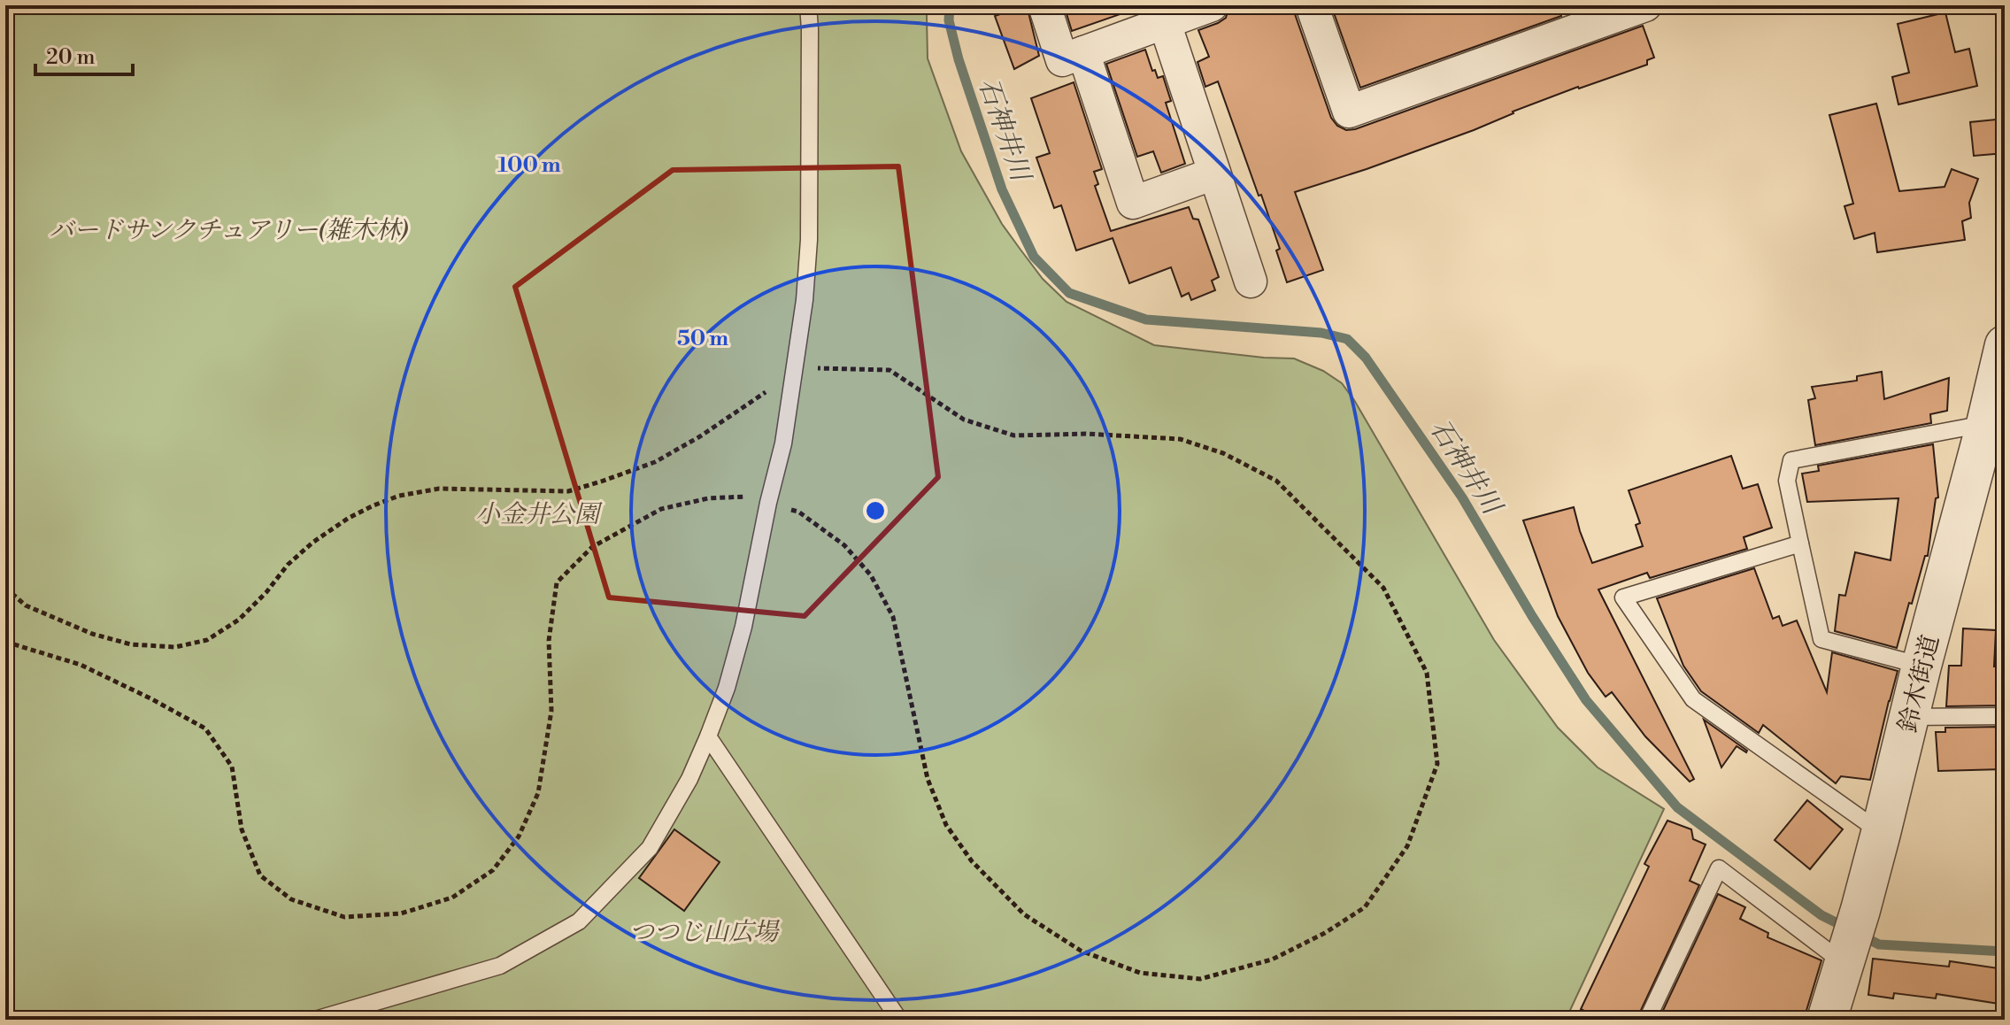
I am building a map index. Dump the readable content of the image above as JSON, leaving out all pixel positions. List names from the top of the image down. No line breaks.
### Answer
{"streets":{"street":["鈴木街道"]},"water":["石神井川"],"parks":["バードサンクチュアリー(雑木林)","小金井公園","つつじ山広場"],"scale_bar":"20 m","rings":["100 m","50 m"]}
